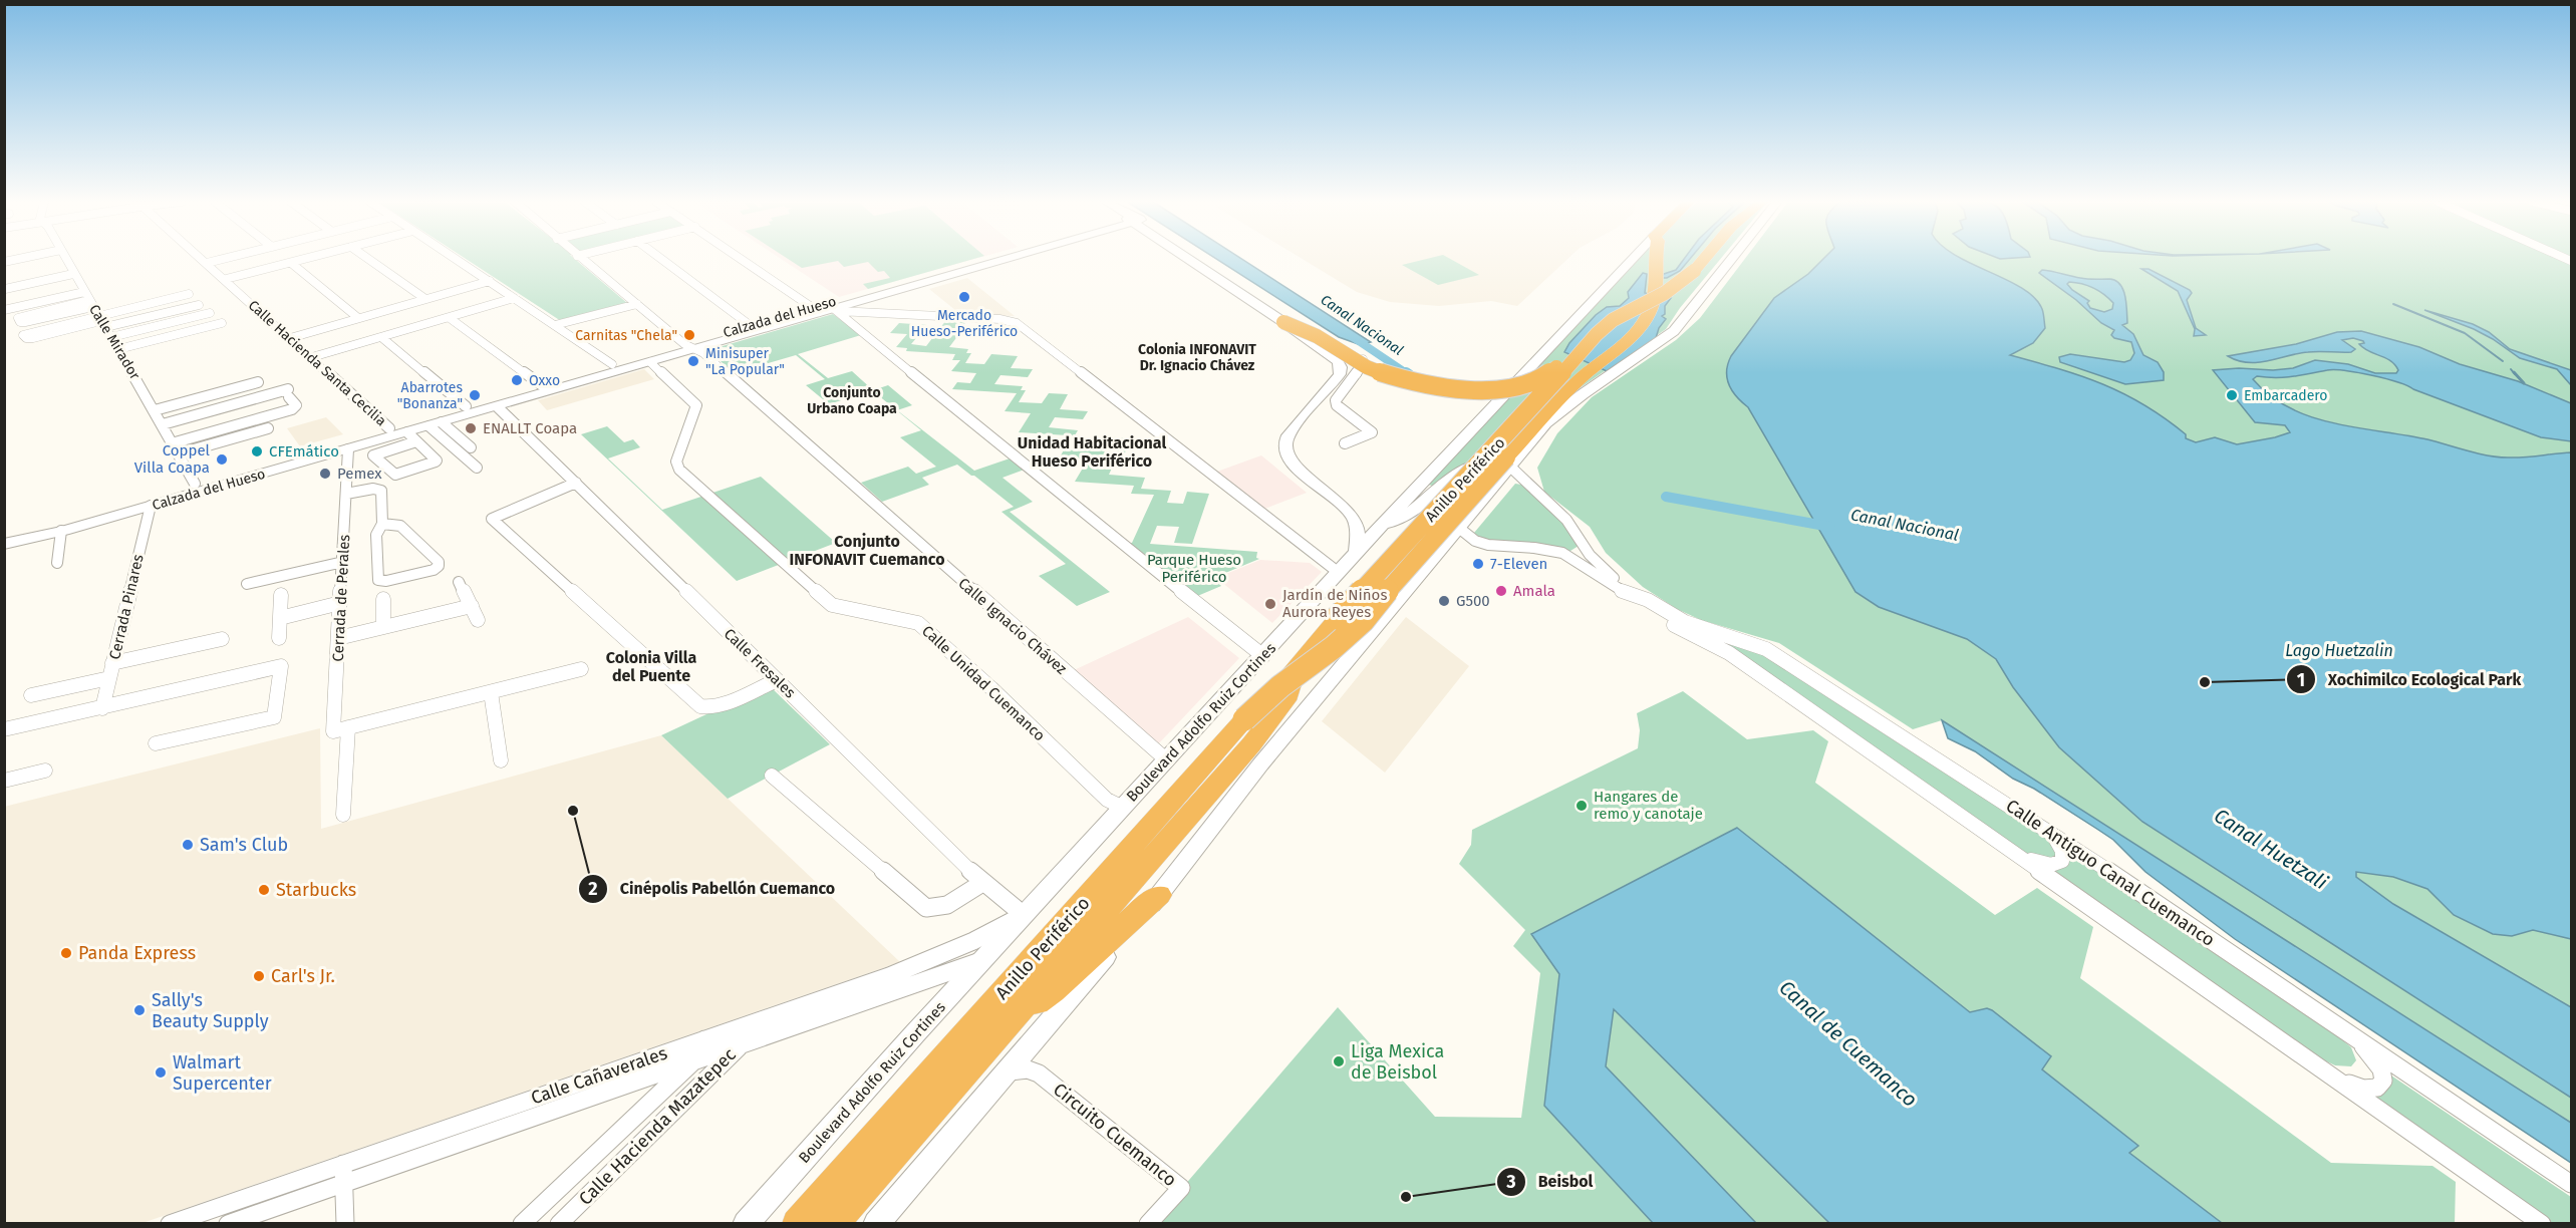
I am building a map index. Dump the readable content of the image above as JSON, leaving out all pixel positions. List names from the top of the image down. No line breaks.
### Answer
{"streets":{"highway":["Anillo Periférico"],"main road":["Calzada del Hueso","Boulevard Adolfo Ruiz Cortines"],"street":["Calle Mirador","Calle Hacienda Santa Cecilia","Cerrada de Perales","Cerrada Pinares","Calle Ignacio Chávez","Calle Fresales","Calle Unidad Cuemanco","Calle Antiguo Canal Cuemanco","Calle Cañaverales","Calle Hacienda Mazatepec","Circuito Cuemanco"]},"crossings":[["Calzada del Hueso","Calle Mirador"],["Calzada del Hueso","Calle Hacienda Santa Cecilia"],["Calzada del Hueso","Cerrada de Perales"],["Calzada del Hueso","Cerrada Pinares"],["Calzada del Hueso","Calle Ignacio Chávez"],["Calzada del Hueso","Calle Fresales"],["Calzada del Hueso","Calle Unidad Cuemanco"],["Anillo Periférico","Circuito Cuemanco"],["Calle Ignacio Chávez","Boulevard Adolfo Ruiz Cortines"],["Calle Fresales","Boulevard Adolfo Ruiz Cortines"],["Calle Fresales","Calle Cañaverales"],["Calle Unidad Cuemanco","Boulevard Adolfo Ruiz Cortines"],["Boulevard Adolfo Ruiz Cortines","Calle Cañaverales"],["Calle Cañaverales","Calle Hacienda Mazatepec"]],"districts":["Colonia INFONAVIT Dr. Ignacio Chávez","Conjunto Urbano Coapa","Unidad Habitacional Hueso Periférico","Conjunto INFONAVIT Cuemanco","Colonia Villa del Puente"],"water":["Canal Nacional","Lago Huetzalin","Canal Huetzali","Canal de Cuemanco"],"parks":["Parque Hueso Periférico"],"places":["Mercado Hueso-Periférico","Carnitas \"Chela\"","Minisuper \"La Popular\"","Oxxo","Abarrotes \"Bonanza\"","Embarcadero","ENALLT Coapa","CFEmático","Coppel Villa Coapa","Pemex","7-Eleven","Amala","G500","Jardín de Niños Aurora Reyes","Xochimilco Ecological Park","Hangares de remo y canotaje","Cinépolis Pabellón Cuemanco","Sam's Club","Starbucks","Panda Express","Carl's Jr.","Sally's Beauty Supply","Liga Mexica de Beisbol","Walmart Supercenter","Beisbol"]}
